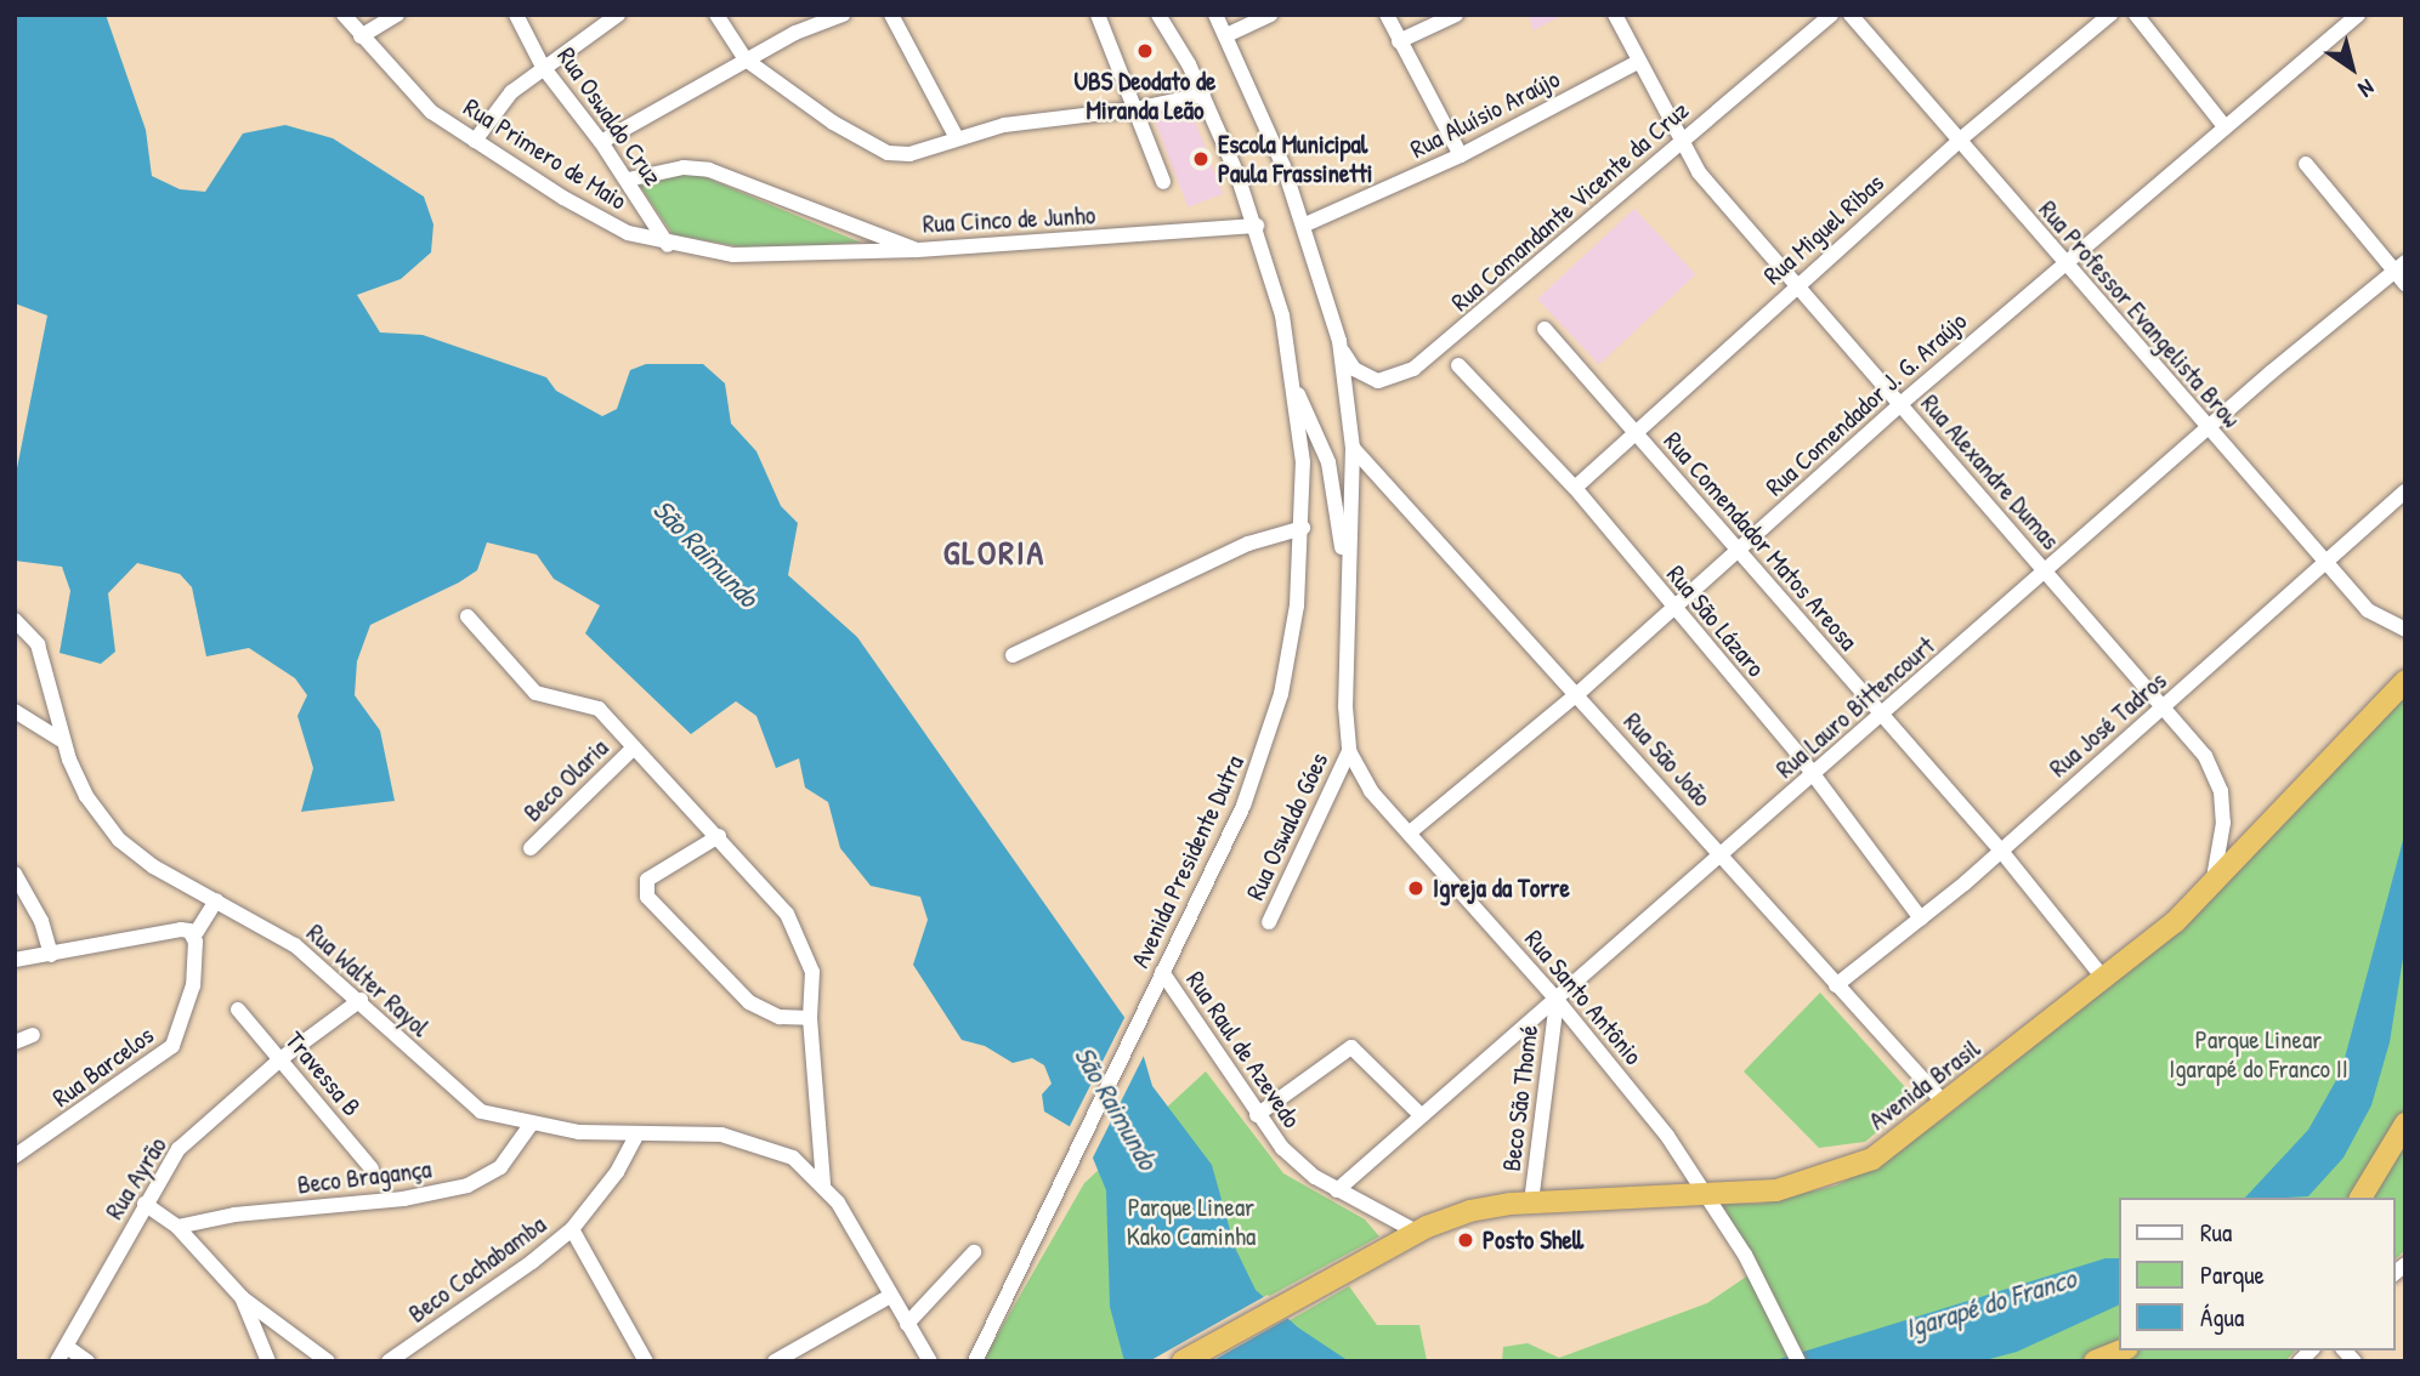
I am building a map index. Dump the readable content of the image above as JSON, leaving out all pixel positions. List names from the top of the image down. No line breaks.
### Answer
{"streets":{"highway":["Avenida Brasil"],"street":["Rua Aluísio Araújo","Rua Oswaldo Cruz","Rua Primero de Maio","Rua Comandante Vicente da Cruz","Rua Cinco de Junho","Rua Miguel Ribas","Rua Professor Evangelista Brow","Rua Comendador J. G. Araújo","Rua Alexandre Dumas","Rua Comendador Matos Areosa","Rua São Lázaro","Rua Lauro Bittencourt","Rua José Tadros","Rua São João","Beco Olaria","Rua Oswaldo Góes","Avenida Presidente Dutra","Rua Walter Rayol","Rua Santo Antônio","Rua Raul de Azevedo","Rua Barcelos","Travessa B","Beco São Thomé","Beco Bragança","Rua Ayrão","Beco Cochabamba"]},"crossings":[["Rua Aluísio Araújo","Rua Alexandre Dumas"],["Rua Oswaldo Cruz","Rua Primero de Maio"],["Rua Oswaldo Cruz","Rua Cinco de Junho"],["Rua Primero de Maio","Rua Cinco de Junho"],["Rua Comandante Vicente da Cruz","Rua Alexandre Dumas"],["Rua Cinco de Junho","Avenida Presidente Dutra"],["Rua Miguel Ribas","Rua Professor Evangelista Brow"],["Rua Miguel Ribas","Rua Alexandre Dumas"],["Rua Miguel Ribas","Rua Comendador Matos Areosa"],["Rua Miguel Ribas","Rua São Lázaro"],["Rua Professor Evangelista Brow","Rua Comendador J. G. Araújo"],["Rua Professor Evangelista Brow","Rua Lauro Bittencourt"],["Rua Professor Evangelista Brow","Rua José Tadros"],["Rua Comendador J. G. Araújo","Rua Alexandre Dumas"],["Rua Comendador J. G. Araújo","Rua Comendador Matos Areosa"],["Rua Comendador J. G. Araújo","Rua São Lázaro"],["Rua Comendador J. G. Araújo","Rua São João"],["Rua Comendador J. G. Araújo","Rua Santo Antônio"],["Rua Alexandre Dumas","Rua Lauro Bittencourt"],["Rua Alexandre Dumas","Rua José Tadros"],["Rua Alexandre Dumas","Avenida Brasil"],["Rua Comendador Matos Areosa","Rua Lauro Bittencourt"],["Rua Comendador Matos Areosa","Rua José Tadros"],["Rua Comendador Matos Areosa","Avenida Brasil"],["Rua São Lázaro","Rua Lauro Bittencourt"],["Rua São Lázaro","Rua José Tadros"],["Rua Lauro Bittencourt","Rua São João"],["Rua Lauro Bittencourt","Rua Santo Antônio"],["Rua Lauro Bittencourt","Rua Raul de Azevedo"],["Rua Lauro Bittencourt","Beco São Thomé"],["Rua José Tadros","Rua São João"],["Rua São João","Rua Santo Antônio"],["Rua São João","Avenida Brasil"],["Beco Olaria","Rua Walter Rayol"],["Rua Oswaldo Góes","Rua Santo Antônio"],["Avenida Presidente Dutra","Rua Raul de Azevedo"],["Rua Walter Rayol","Beco Bragança"],["Rua Walter Rayol","Rua Ayrão"],["Rua Walter Rayol","Beco Cochabamba"],["Rua Santo Antônio","Avenida Brasil"],["Rua Santo Antônio","Beco São Thomé"],["Rua Raul de Azevedo","Avenida Brasil"],["Travessa B","Rua Ayrão"],["Avenida Brasil","Beco São Thomé"]],"districts":["GLORIA"],"water":["São Raimundo","Igarapé do Franco"],"parks":["Parque Linear Igarapé do Franco II","Parque Linear Kako Caminha"],"places":["UBS Deodato de Miranda Leão","Escola Municipal Paula Frassinetti","Igreja da Torre","Posto Shell"],"legend":["Rua","Parque","Água"],"north":"bottom right"}
